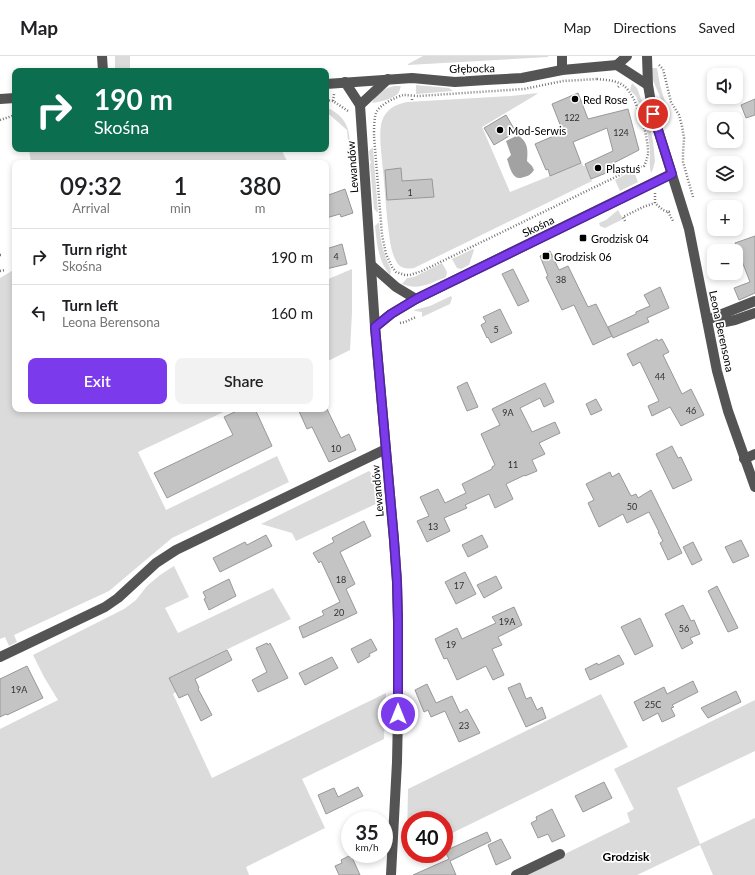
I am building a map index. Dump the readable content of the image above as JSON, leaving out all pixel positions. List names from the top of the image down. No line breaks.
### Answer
{"streets":{"street":["Głębocka","Lewandów","Skośna","Leona Berensona"]},"crossings":[["Głębocka","Lewandów"],["Lewandów","Skośna"],["Skośna","Leona Berensona"]],"districts":["Grodzisk"],"places":{"other":["Red Rose","Mod-Serwis","Plastuś"],"transit":["Grodzisk 04","Grodzisk 06"]},"house_numbers":["122","124","1","4","38","5","44","46","9A","10","11","50","13","18","17","20","19A","56","19","19A","25C","23"],"page":{"header":"Map","nav":["Map","Directions","Saved"],"map_buttons":["+","−"],"turn":["190 m","Skośna"],"eta":["09:32","Arrival","1","min","380","m"],"list":[{"name":"Turn right","note":"Skośna","value":"190 m"},{"name":"Turn left","note":"Leona Berensona","value":"160 m"}],"buttons":["Exit","Share"],"speed":"35 km/h","limit":"40"}}
